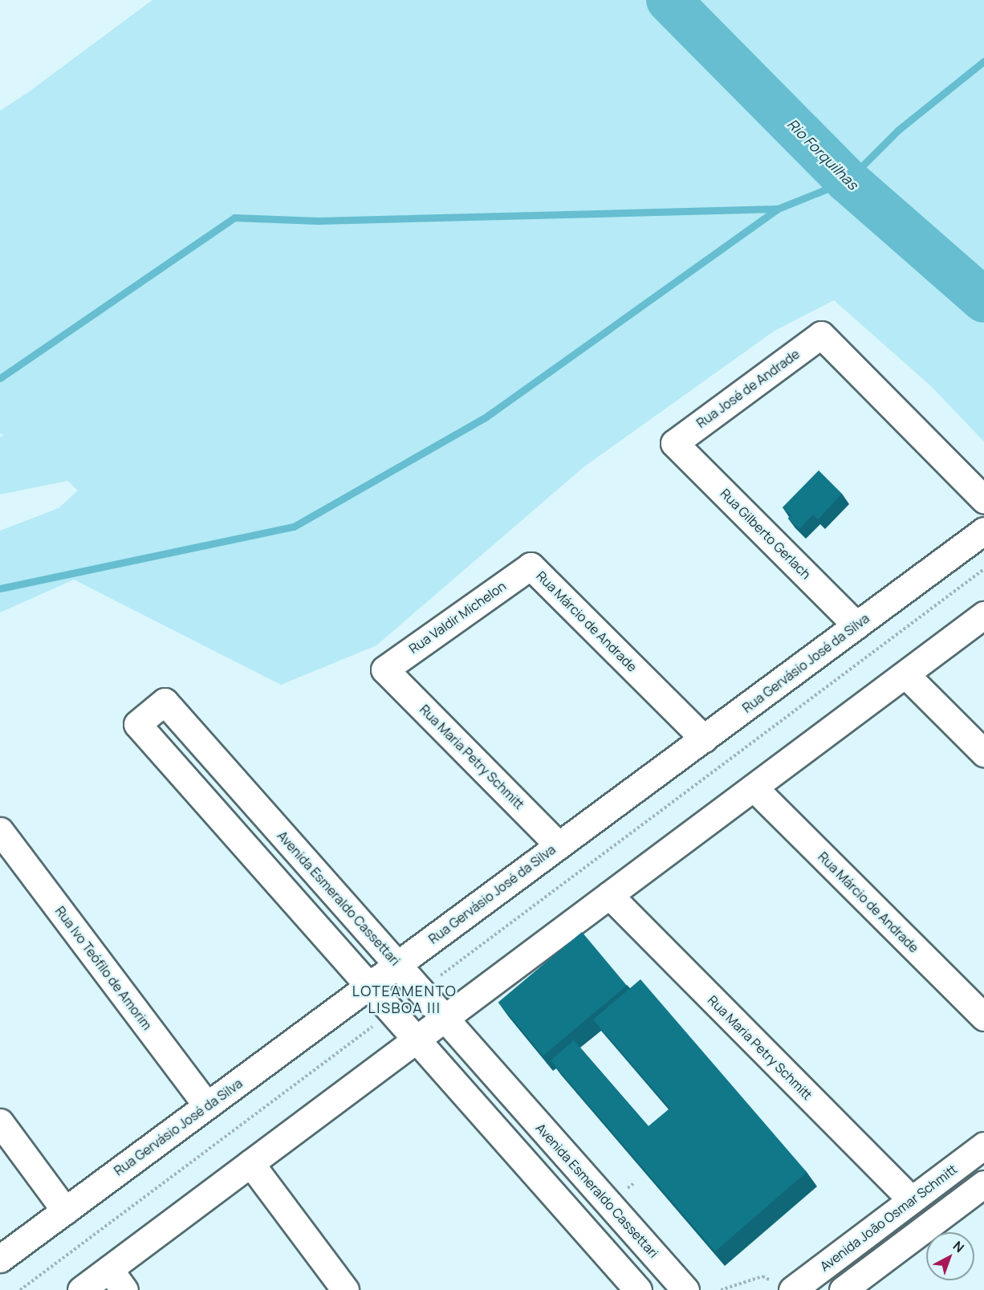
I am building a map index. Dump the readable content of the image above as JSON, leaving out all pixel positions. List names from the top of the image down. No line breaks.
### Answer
{"streets":{"street":["Rua José de Andrade","Rua Gilberto Gerlach","Rua Valdir Michelon","Rua Márcio de Andrade","Rua Gervásio José da Silva","Rua Maria Petry Schmitt","Avenida Esmeraldo Cassettari","Rua Ivo Teófilo de Amorim","Avenida João Osmar Schmitt"]},"crossings":[["Rua José de Andrade","Rua Gilberto Gerlach"],["Rua Gilberto Gerlach","Rua Gervásio José da Silva"],["Rua Valdir Michelon","Rua Márcio de Andrade"],["Rua Valdir Michelon","Rua Maria Petry Schmitt"],["Rua Márcio de Andrade","Rua Gervásio José da Silva"],["Rua Gervásio José da Silva","Rua Maria Petry Schmitt"],["Rua Gervásio José da Silva","Avenida Esmeraldo Cassettari"],["Rua Gervásio José da Silva","Rua Ivo Teófilo de Amorim"],["Rua Maria Petry Schmitt","Avenida João Osmar Schmitt"]],"districts":["LOTEAMENTO LISBOA III"],"water":["Rio Forquilhas"],"north":"top right"}
